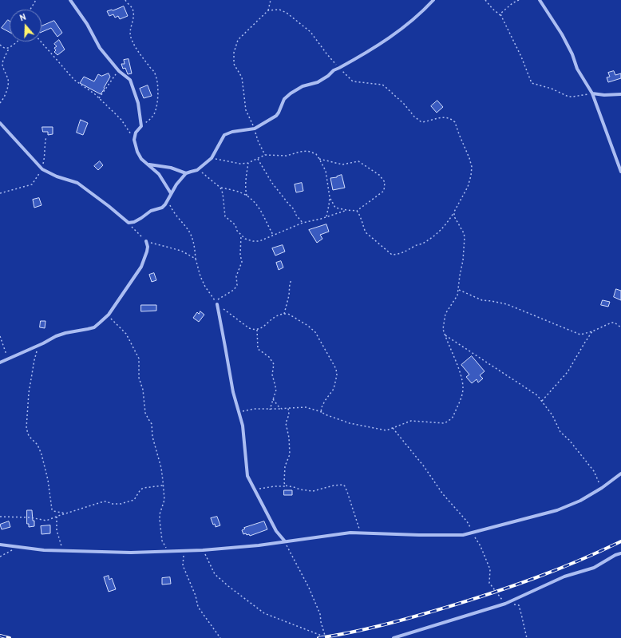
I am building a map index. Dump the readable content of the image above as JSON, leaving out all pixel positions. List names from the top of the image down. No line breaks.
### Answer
{"north":"top"}
